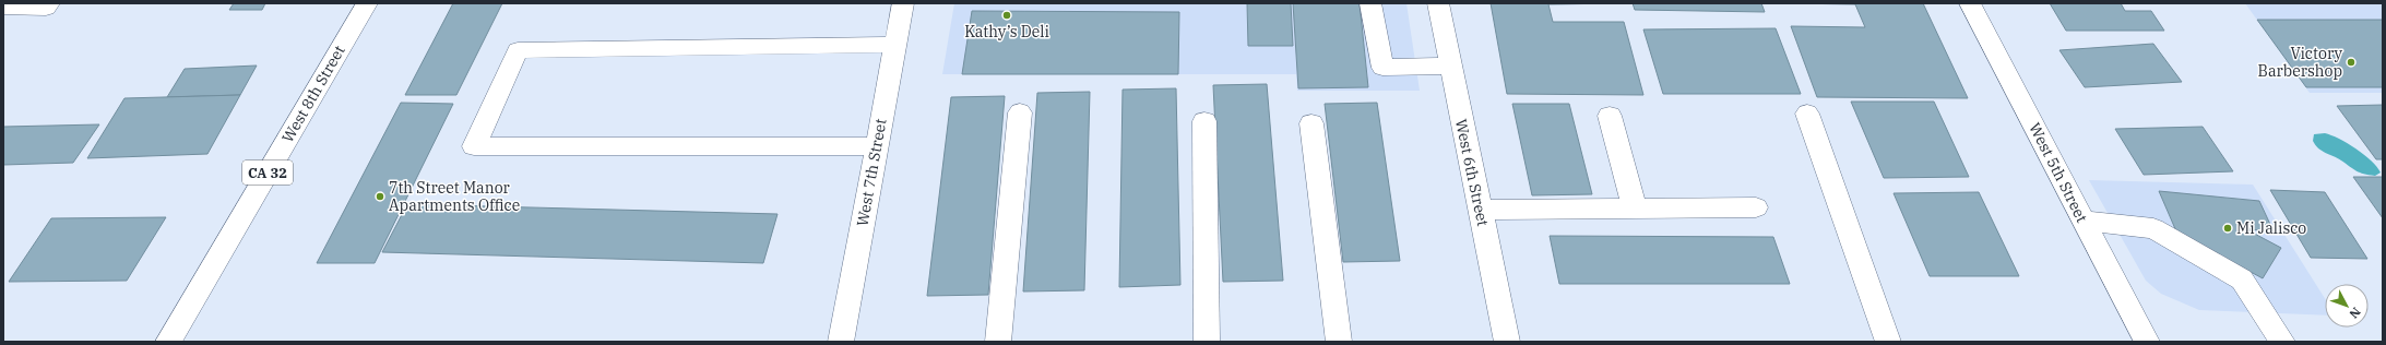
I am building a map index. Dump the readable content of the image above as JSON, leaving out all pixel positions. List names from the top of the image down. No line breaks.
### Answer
{"streets":{"street":["West 8th Street","CA 32","West 7th Street","West 6th Street","West 5th Street"]},"places":["Kathy’s Deli","Victory Barbershop","7th Street Manor Apartments Office","Mi Jalisco"],"north":"bottom right"}
